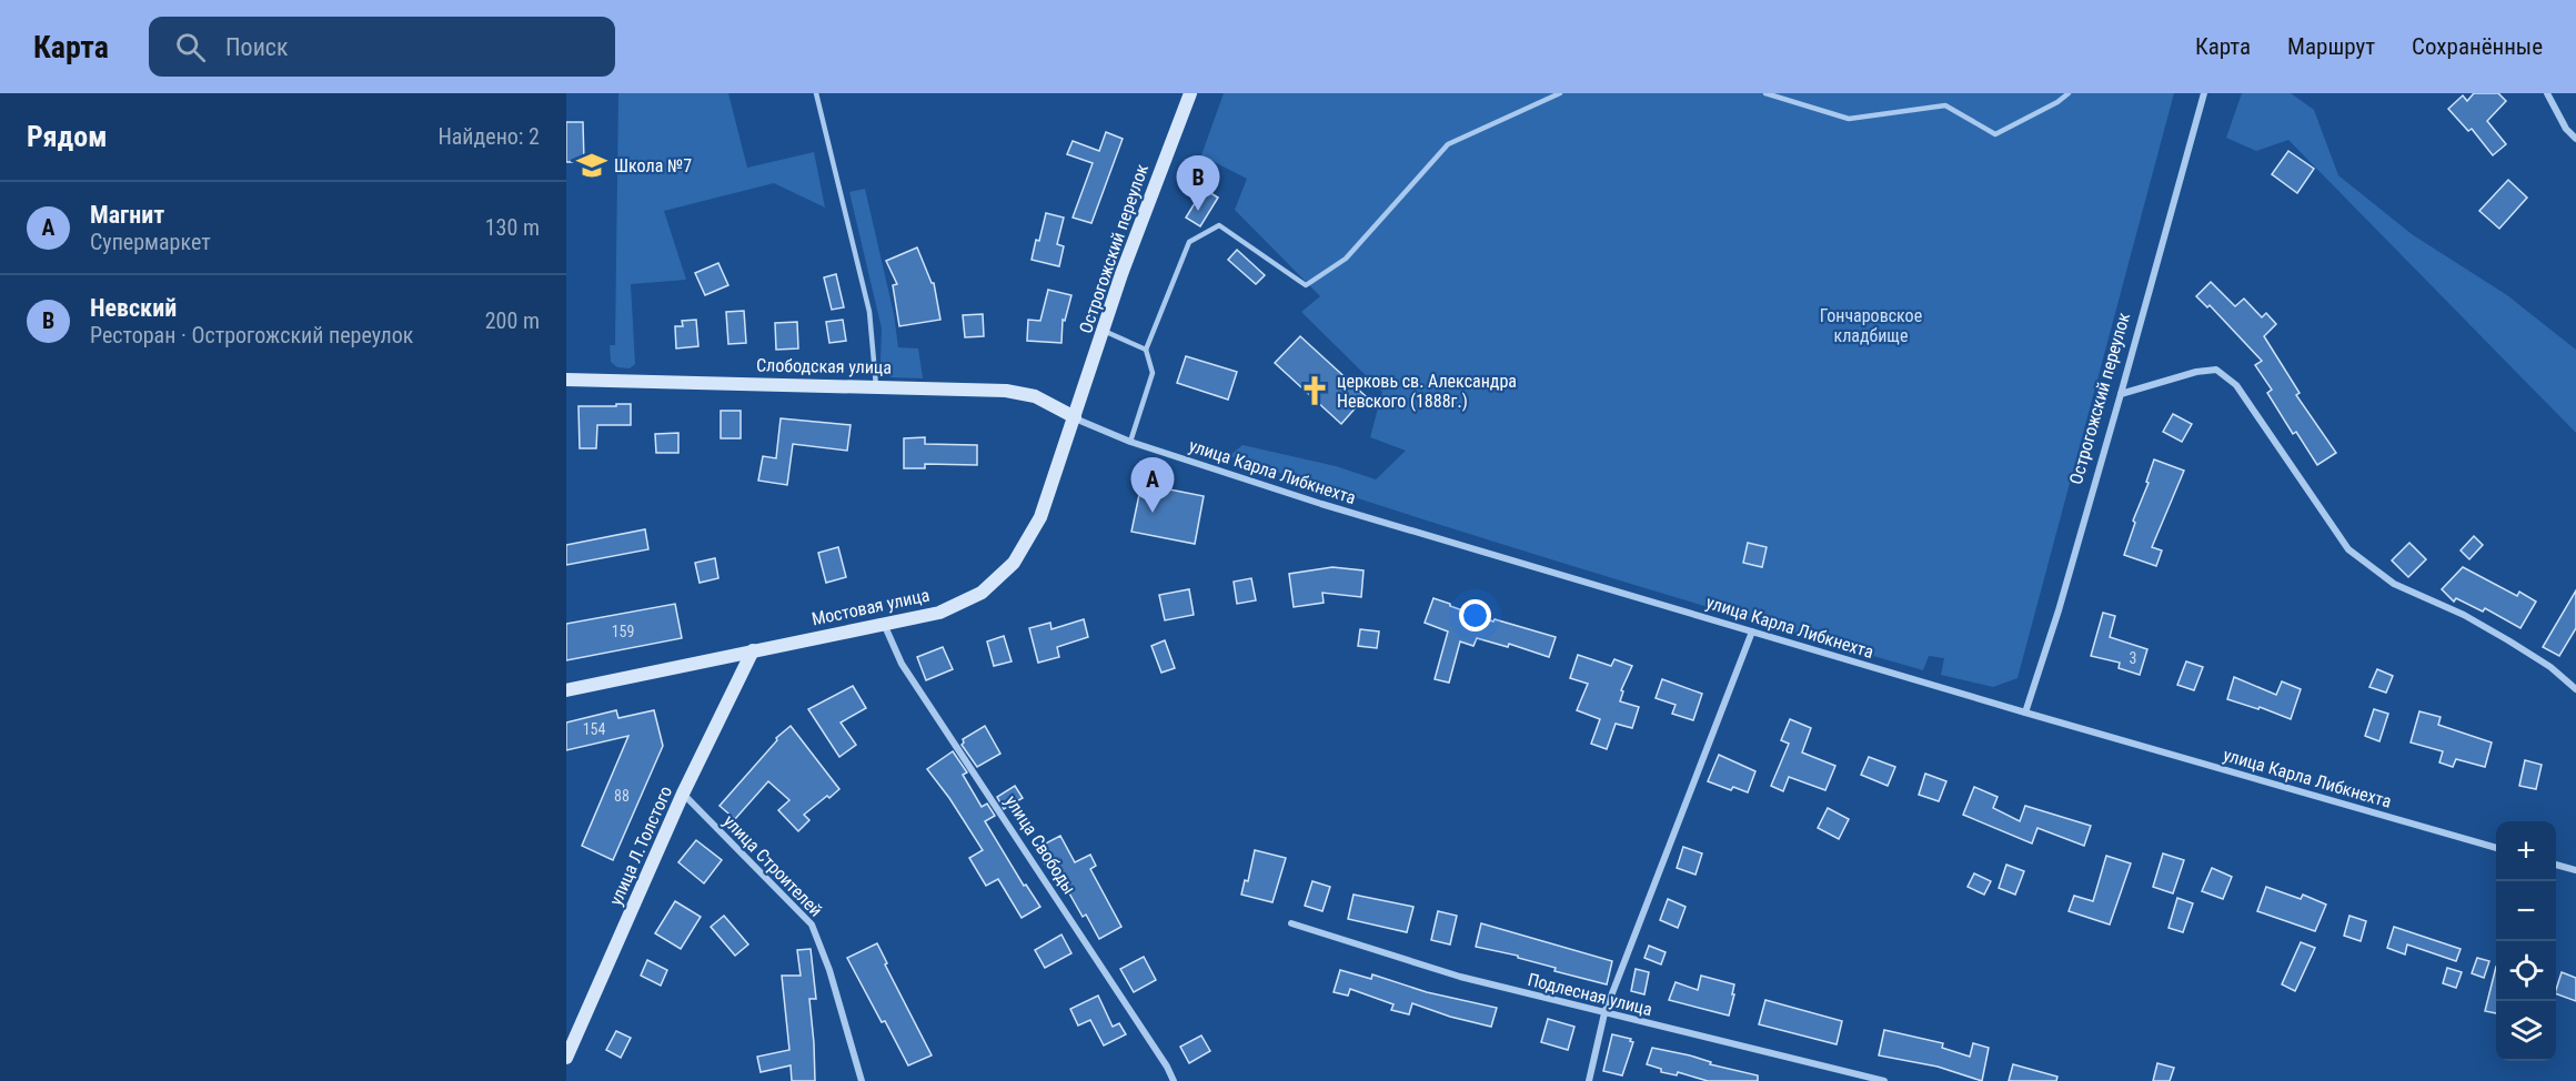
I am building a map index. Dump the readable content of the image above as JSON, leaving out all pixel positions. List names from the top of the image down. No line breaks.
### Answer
{"streets":{"main road":["Острогожский переулок","Слободская улица","Мостовая улица","улица Л.Толстого"],"street":["улица Карла Либкнехта","улица Свободы","улица Строителей","Подлесная улица"]},"crossings":[["Острогожский переулок","Слободская улица"],["Острогожский переулок","улица Карла Либкнехта"],["Острогожский переулок","Мостовая улица"],["Слободская улица","улица Карла Либкнехта"],["Слободская улица","Мостовая улица"],["улица Карла Либкнехта","Мостовая улица"],["Мостовая улица","улица Свободы"],["Мостовая улица","улица Л.Толстого"],["улица Л.Толстого","улица Строителей"]],"parks":["Гончаровское кладбище"],"places":{"school or university":["Школа №7"],"church":["церковь св. Александра Невского (1888г.)"]},"house_numbers":["159","3","154","88"],"page":{"header":"Карта","search":"Поиск","nav":["Карта","Маршрут","Сохранённые"],"heading":["Рядом","Найдено: 2"],"pins":["B","A"],"list":[{"mark":"A","name":"Магнит","note":"Супермаркет","value":"130 m"},{"mark":"B","name":"Невский","note":"Ресторан · Острогожский переулок","value":"200 m"}],"map_buttons":["+","−"]}}
